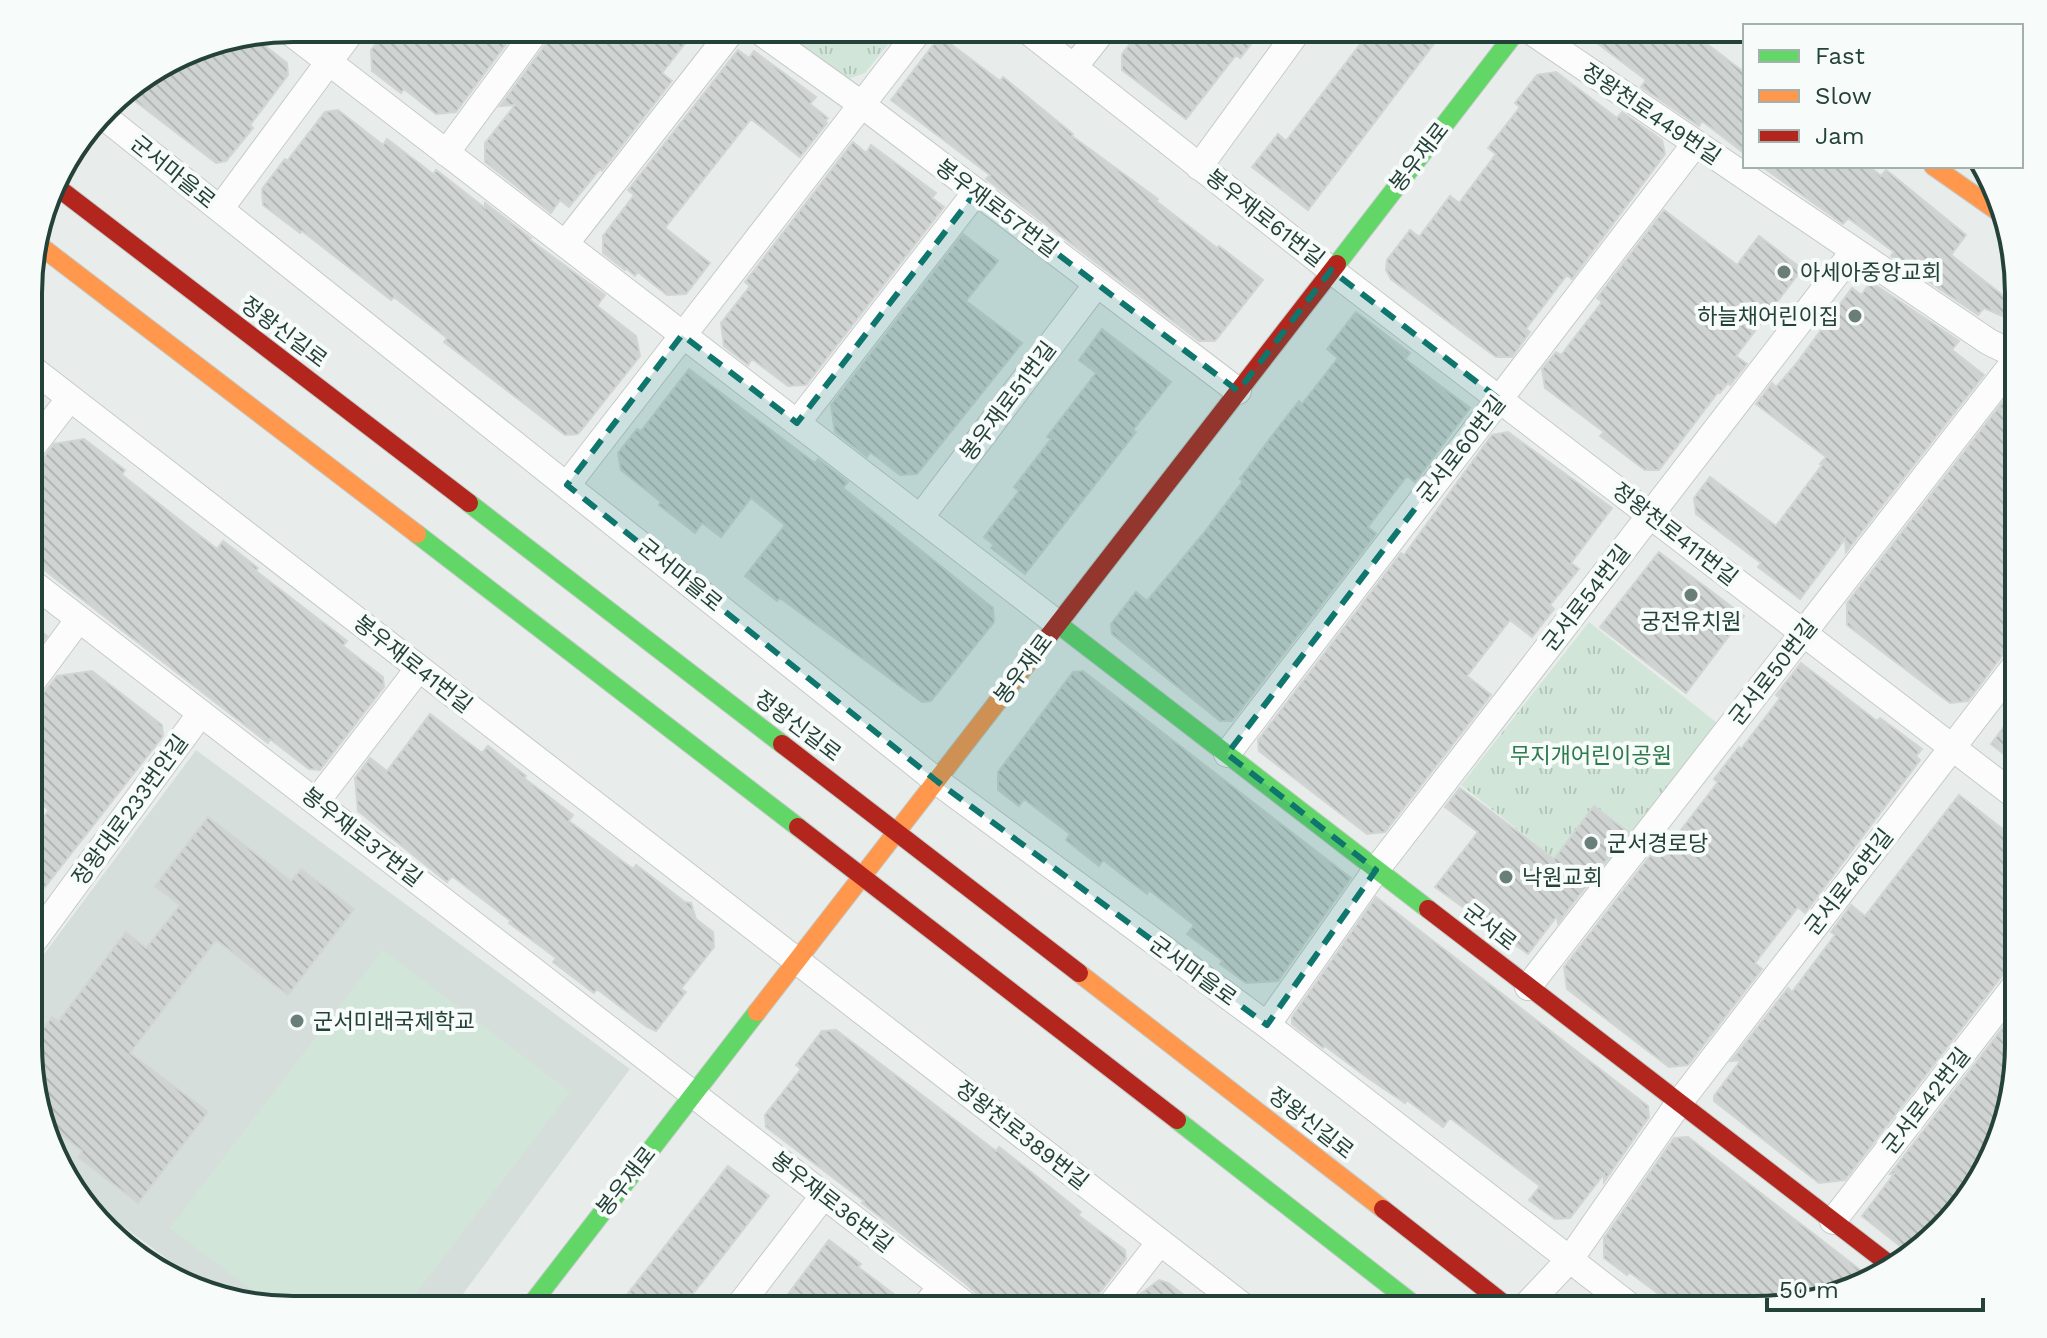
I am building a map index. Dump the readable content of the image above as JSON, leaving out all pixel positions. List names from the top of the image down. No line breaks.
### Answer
{"streets":{"street":["정왕천로449번길","봉우재로","군서마을로","봉우재로57번길","봉우재로61번길","정왕신길로","봉우재로51번길","군서로60번길","정왕천로411번길","군서로54번길","봉우재로41번길","군서로50번길","정왕대로233번안길","봉우재로37번길","군서로46번길","군서로","군서로42번길","정왕천로389번길","봉우재로36번길"]},"crossings":[["정왕천로449번길","군서로60번길"],["정왕천로449번길","군서로54번길"],["봉우재로","군서마을로"],["봉우재로","봉우재로57번길"],["봉우재로","봉우재로61번길"],["봉우재로","정왕신길로"],["봉우재로","정왕천로411번길"],["봉우재로","봉우재로41번길"],["봉우재로","봉우재로37번길"],["봉우재로","군서로"],["봉우재로","정왕천로389번길"],["봉우재로","봉우재로36번길"],["봉우재로57번길","봉우재로51번길"],["봉우재로61번길","정왕천로411번길"],["군서로60번길","정왕천로411번길"],["군서로60번길","군서로"],["정왕천로411번길","군서로54번길"],["정왕천로411번길","군서로50번길"],["정왕천로411번길","군서로46번길"],["군서로54번길","군서로"],["봉우재로41번길","정왕천로389번길"],["군서로50번길","군서로"],["정왕대로233번안길","봉우재로37번길"],["봉우재로37번길","봉우재로36번길"],["군서로46번길","군서로"],["군서로","군서로42번길"]],"parks":["무지개어린이공원"],"places":["아세아중앙교회","하늘채어린이집","궁전유치원","군서경로당","낙원교회","군서미래국제학교"],"legend":["Fast","Slow","Jam"],"scale_bar":"50 m"}
